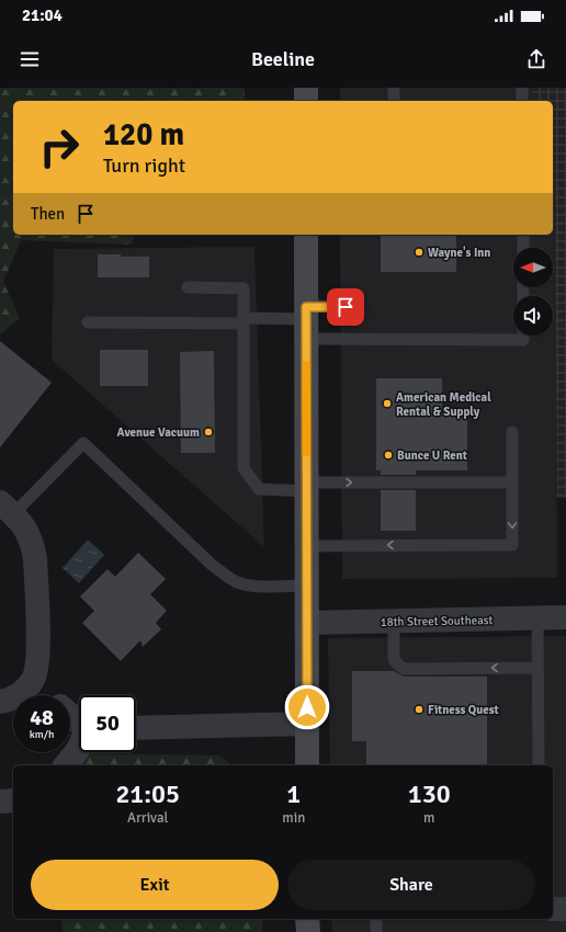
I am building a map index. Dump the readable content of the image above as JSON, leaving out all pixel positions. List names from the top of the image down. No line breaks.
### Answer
{"streets":{"street":["18th Street Southeast"]},"places":["Wayne's Inn","American Medical Rental & Supply","Avenue Vacuum","Bunce U Rent","Fitness Quest"],"north":"left","page":{"status":"21:04","header":"Beeline","turn":["120 m","Turn right"],"then":"Then","speed":"48 km/h","limit":"50","eta":["21:05","Arrival","1","min","130","m"],"buttons":["Exit","Share"]}}
